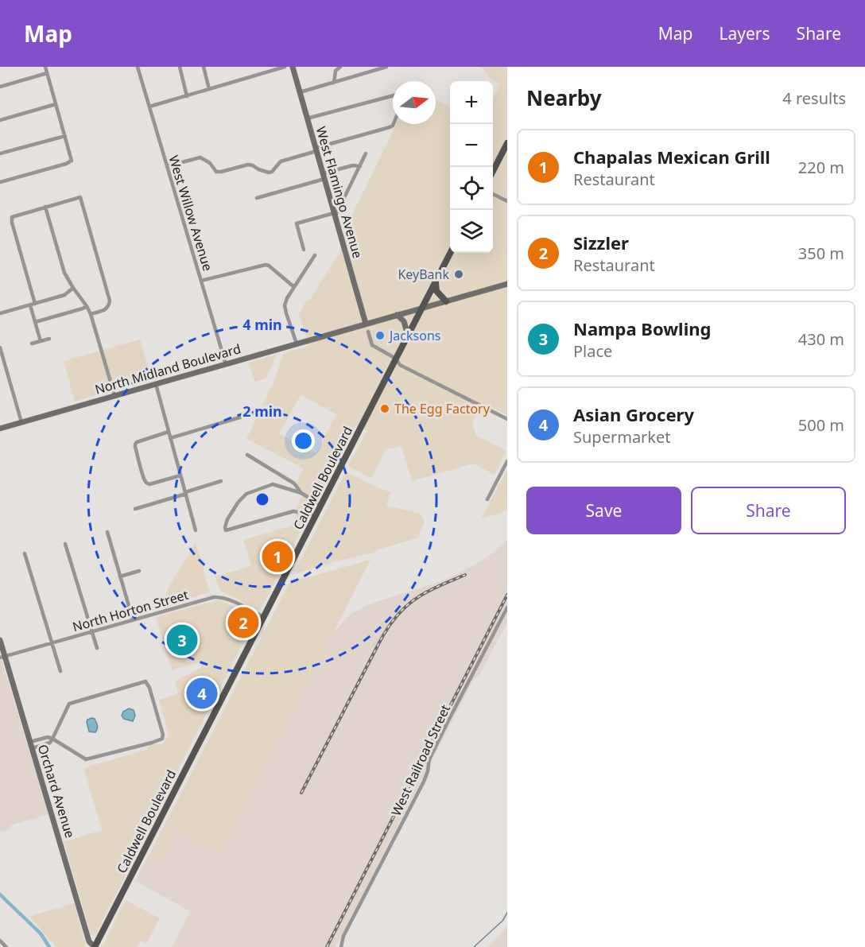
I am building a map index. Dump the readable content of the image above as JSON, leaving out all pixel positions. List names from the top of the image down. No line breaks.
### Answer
{"streets":{"main road":["Caldwell Boulevard"],"street":["West Flamingo Avenue","West Willow Avenue","North Midland Boulevard","North Horton Street","West Railroad Street","Orchard Avenue"]},"crossings":[["West Flamingo Avenue","North Midland Boulevard"],["West Willow Avenue","North Midland Boulevard"],["North Midland Boulevard","Caldwell Boulevard"],["Caldwell Boulevard","North Horton Street"],["Caldwell Boulevard","Orchard Avenue"],["North Horton Street","Orchard Avenue"]],"places":["KeyBank","Jacksons","The Egg Factory"],"north":"right","page":{"header":"Map","nav":["Map","Layers","Share"],"heading":["Nearby","4 results"],"map_buttons":["+","−"],"list":[{"mark":"1","name":"Chapalas Mexican Grill","note":"Restaurant","value":"220 m"},{"mark":"2","name":"Sizzler","note":"Restaurant","value":"350 m"},{"mark":"3","name":"Nampa Bowling","note":"Place","value":"430 m"},{"mark":"4","name":"Asian Grocery","note":"Supermarket","value":"500 m"}],"buttons":["Save","Share"],"pins":["1","2","3","4"]},"rings":["4 min","2 min"]}
